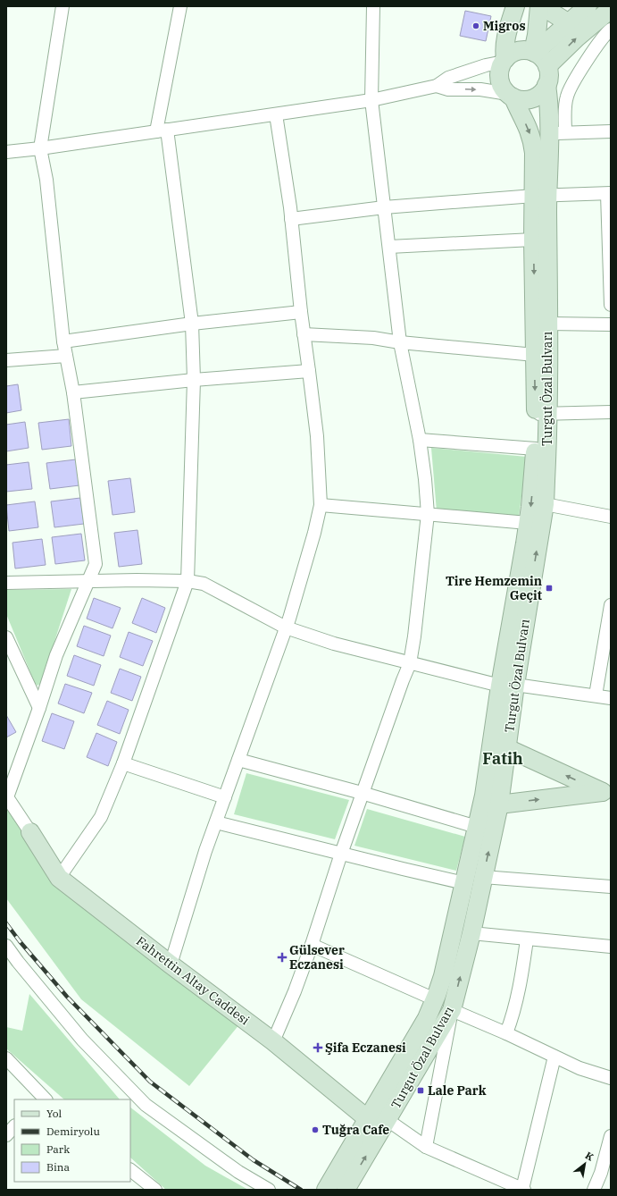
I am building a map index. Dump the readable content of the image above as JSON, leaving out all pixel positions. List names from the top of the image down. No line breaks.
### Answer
{"streets":{"main road":["Turgut Özal Bulvarı","Fahrettin Altay Caddesi"]},"crossings":[["Turgut Özal Bulvarı","Fahrettin Altay Caddesi"]],"districts":["Fatih"],"places":{"other":["Migros","Tuğra Cafe"],"transit":["Tire Hemzemin Geçit","Lale Park"],"health":["Gülsever Eczanesi","Şifa Eczanesi"]},"legend":["Yol","Demiryolu","Park","Bina"],"north":"top right"}
